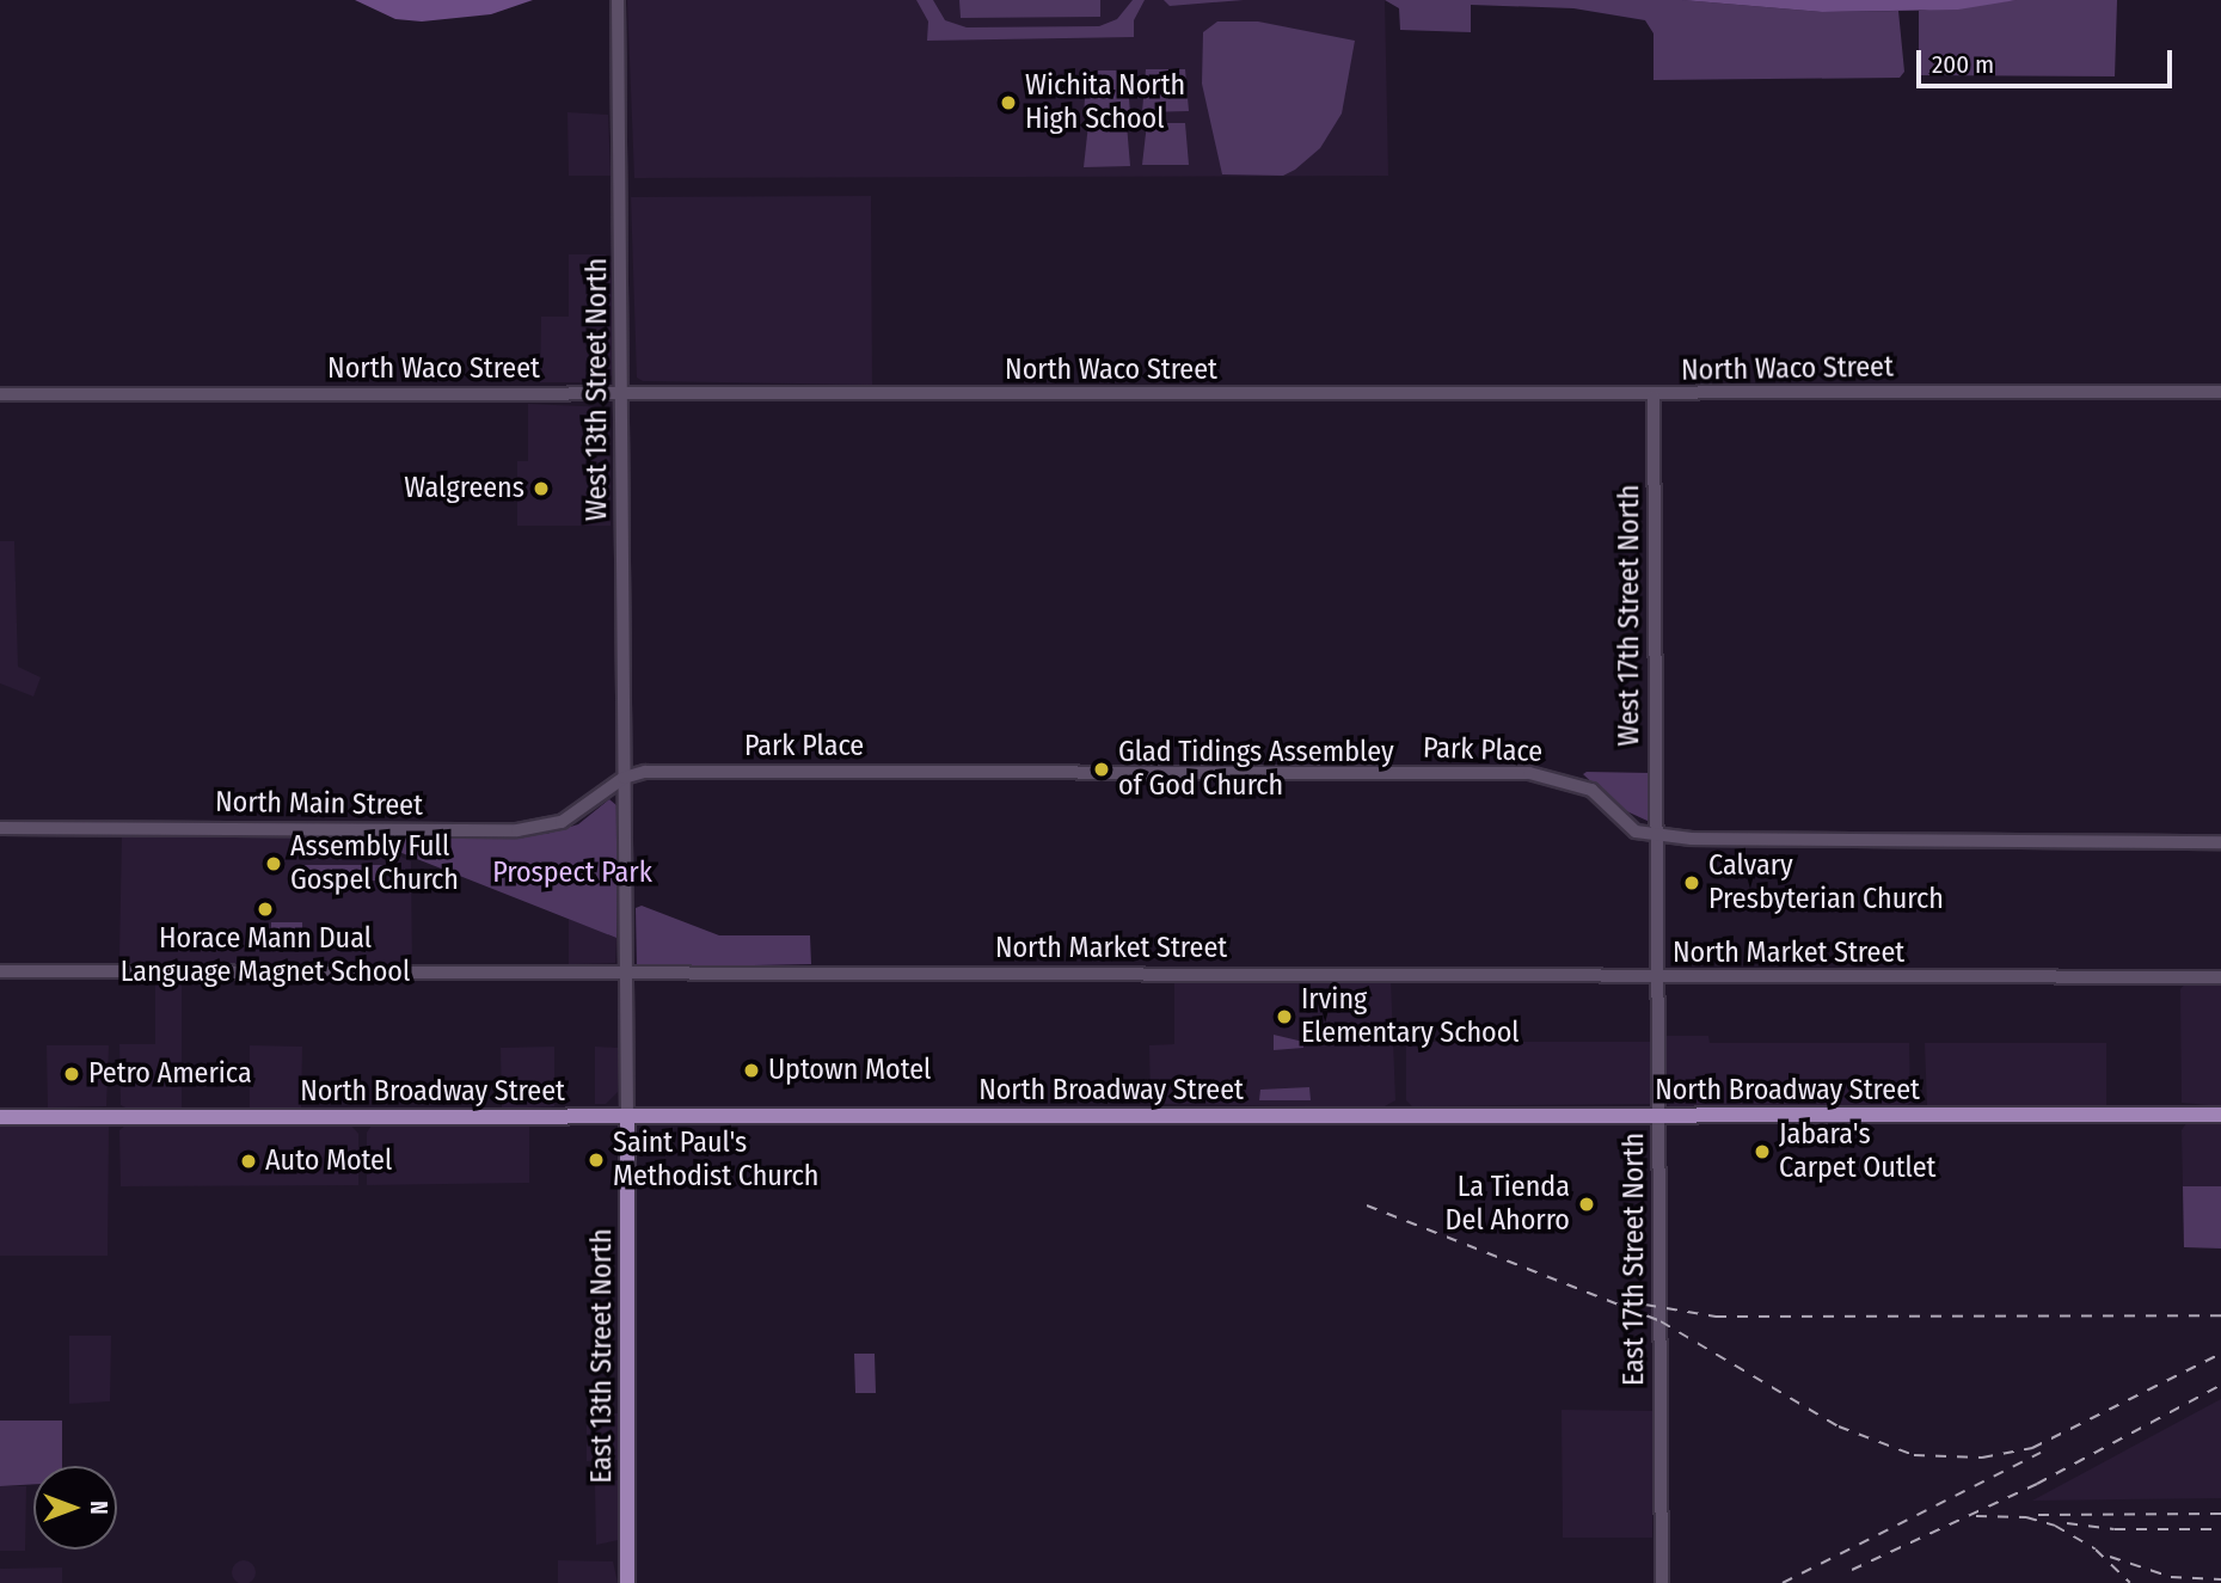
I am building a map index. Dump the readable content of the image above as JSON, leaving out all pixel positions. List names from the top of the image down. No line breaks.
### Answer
{"streets":{"main road":["North Broadway Street","East 13th Street North"],"street":["North Waco Street","West 13th Street North","West 17th Street North","Park Place","North Main Street","North Market Street","East 17th Street North"]},"crossings":[["North Waco Street","West 13th Street North"],["North Waco Street","West 17th Street North"],["West 13th Street North","Park Place"],["West 13th Street North","North Main Street"],["West 13th Street North","East 13th Street North"],["West 17th Street North","Park Place"],["West 17th Street North","East 17th Street North"],["Park Place","North Main Street"],["Park Place","East 17th Street North"],["Park Place","East 13th Street North"],["North Main Street","East 13th Street North"],["North Market Street","East 17th Street North"],["North Market Street","East 13th Street North"],["North Broadway Street","East 17th Street North"],["North Broadway Street","East 13th Street North"]],"parks":["Prospect Park"],"places":["Wichita North High School","Walgreens","Glad Tidings Assembley of God Church","Assembly Full Gospel Church","Calvary Presbyterian Church","Horace Mann Dual Language Magnet School","Irving Elementary School","Uptown Motel","Petro America","Jabara's Carpet Outlet","Saint Paul's Methodist Church","Auto Motel","La Tienda Del Ahorro"],"scale_bar":"200 m","north":"right"}
